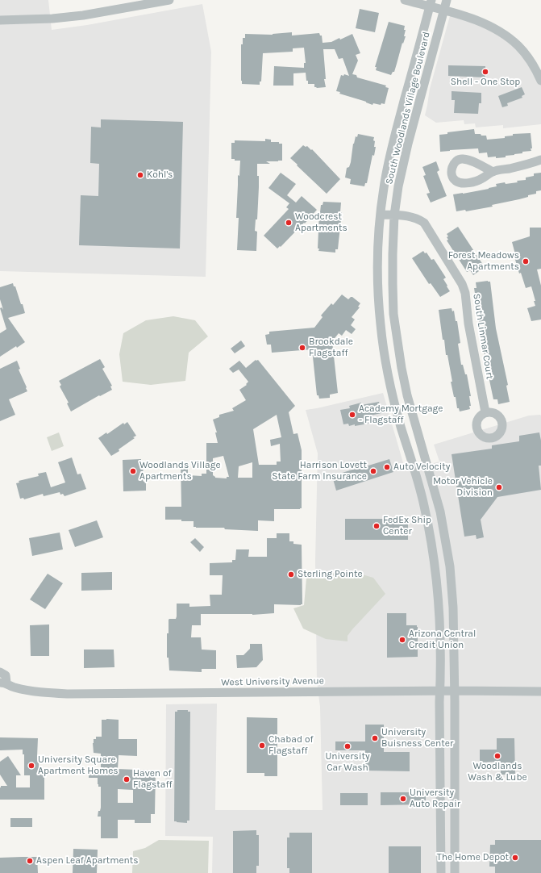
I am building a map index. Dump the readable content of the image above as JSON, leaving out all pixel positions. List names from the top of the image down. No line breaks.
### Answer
{"streets":{"street":["South Woodlands Village Boulevard","South Linmar Court","West University Avenue"]},"crossings":[["South Woodlands Village Boulevard","South Linmar Court"],["South Woodlands Village Boulevard","West University Avenue"]],"places":["Shell - One Stop","Kohl's","Woodcrest Apartments","Forest Meadows Apartments","Brookdale Flagstaff","Academy Mortgage - Flagstaff","Auto Velocity","Woodlands Village Apartments","Harrison Lovett State Farm Insurance","Motor Vehicle Division","FedEx Ship Center","Sterling Pointe","Arizona Central Credit Union","University Buisness Center","Chabad of Flagstaff","University Car Wash","Woodlands Wash & Lube","University Square Apartment Homes","Haven of Flagstaff","University Auto Repair","The Home Depot","Aspen Leaf Apartments"]}
